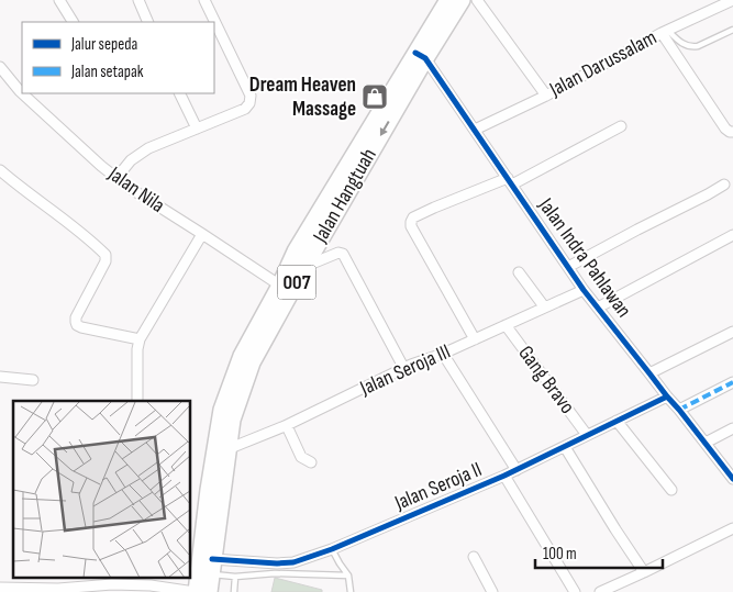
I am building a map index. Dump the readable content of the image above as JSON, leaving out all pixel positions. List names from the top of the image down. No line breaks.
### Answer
{"streets":{"highway":["Jalan Hangtuah","007"],"street":["Jalan Darussalam","Jalan Nila","Jalan Indra Pahlawan","Jalan Seroja III","Gang Bravo","Jalan Seroja II"]},"crossings":[["Jalan Darussalam","Jalan Indra Pahlawan"],["Jalan Nila","Jalan Hangtuah"],["Jalan Hangtuah","Jalan Indra Pahlawan"],["Jalan Hangtuah","Jalan Seroja III"],["Jalan Hangtuah","Jalan Seroja II"],["Jalan Indra Pahlawan","Jalan Seroja III"],["Jalan Indra Pahlawan","Jalan Seroja II"],["Jalan Seroja III","Gang Bravo"],["Gang Bravo","Jalan Seroja II"]],"places":{"shop":["Dream Heaven Massage"]},"legend":["Jalur sepeda","Jalan setapak"],"scale_bar":"100 m"}
